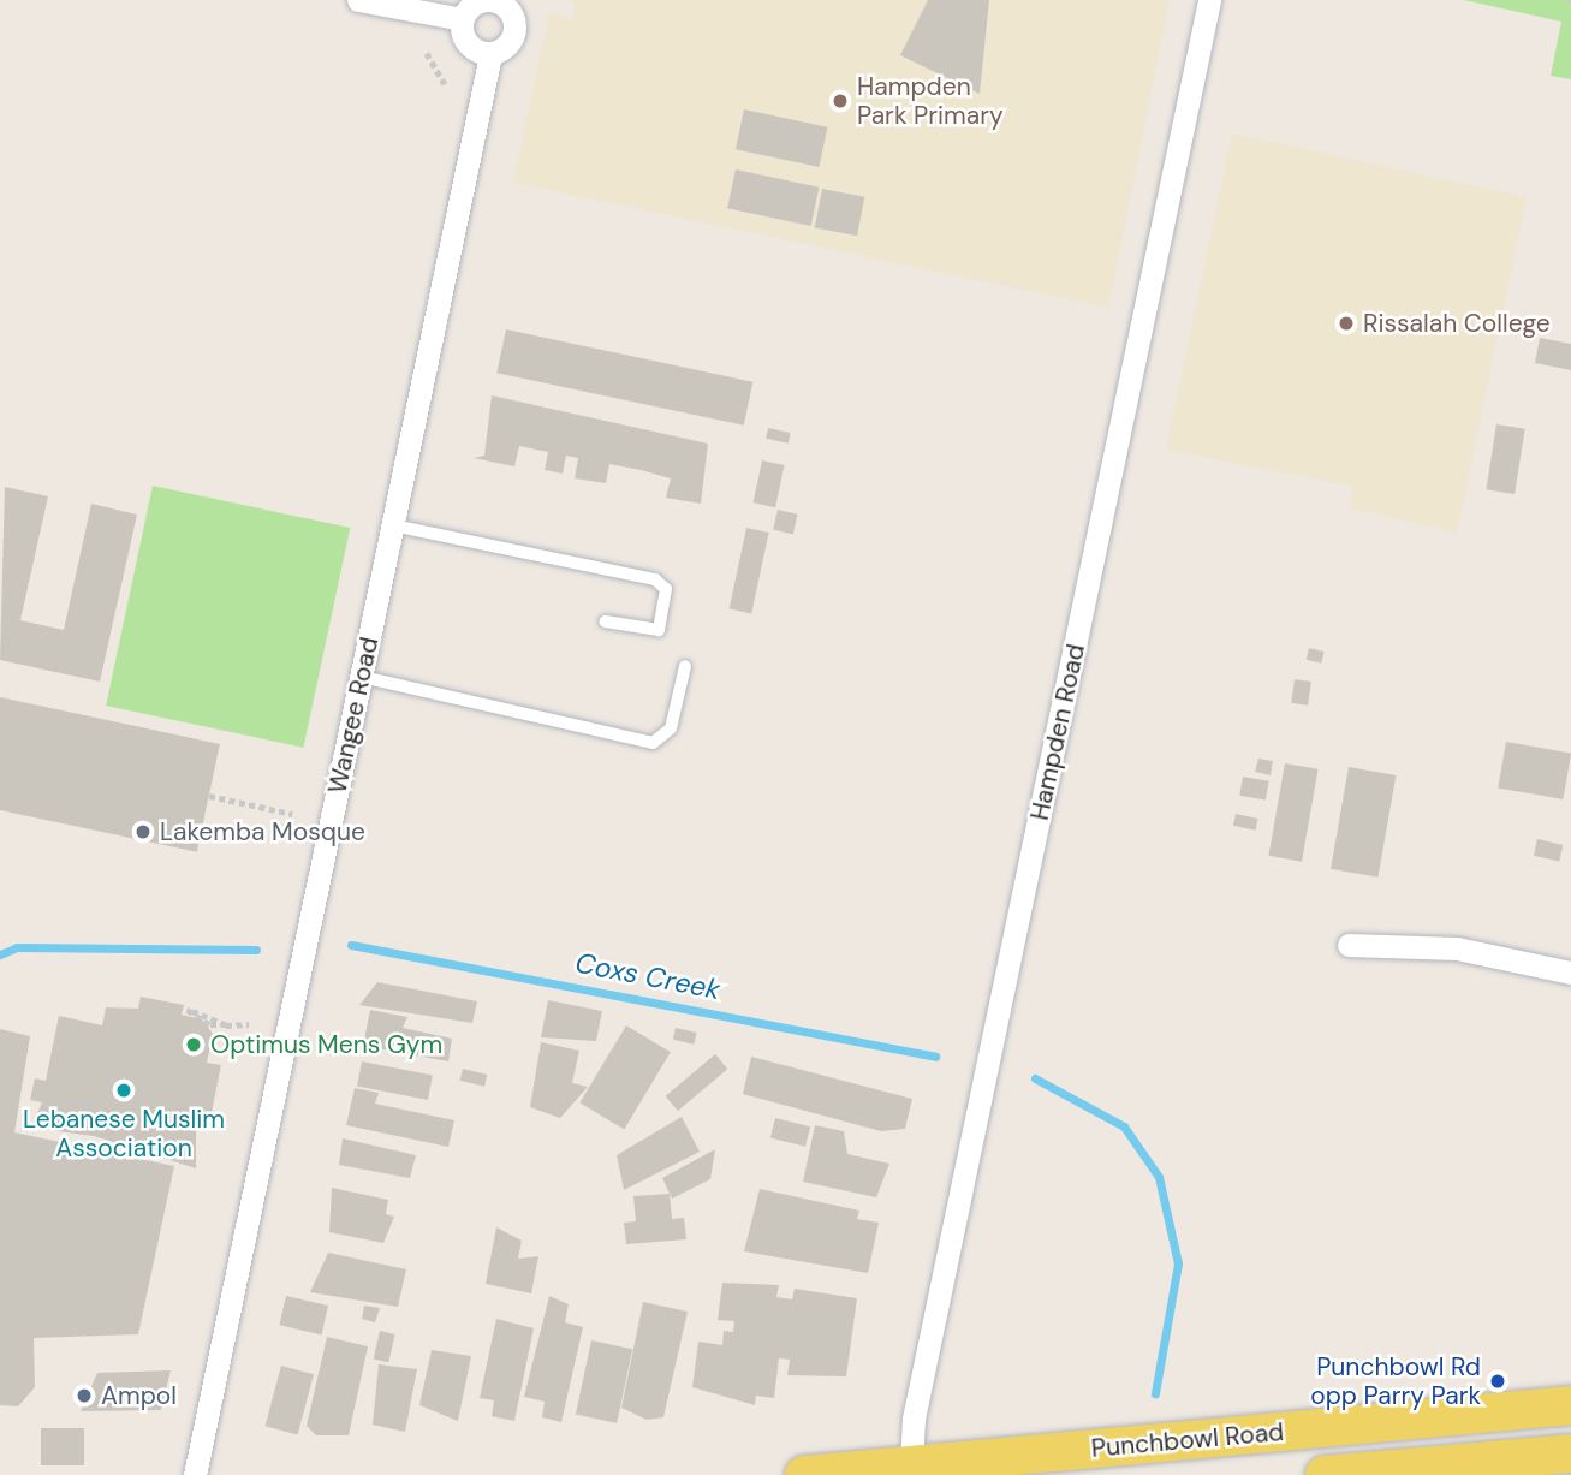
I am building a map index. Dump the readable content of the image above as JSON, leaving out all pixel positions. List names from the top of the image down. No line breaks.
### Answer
{"streets":{"main road":["Punchbowl Road"],"street":["Wangee Road","Hampden Road"]},"crossings":[["Hampden Road","Punchbowl Road"]],"water":["Coxs Creek"],"places":["Hampden Park Primary","Rissalah College","Lakemba Mosque","Optimus Mens Gym","Lebanese Muslim Association","Punchbowl Rd opp Parry Park","Ampol"]}
